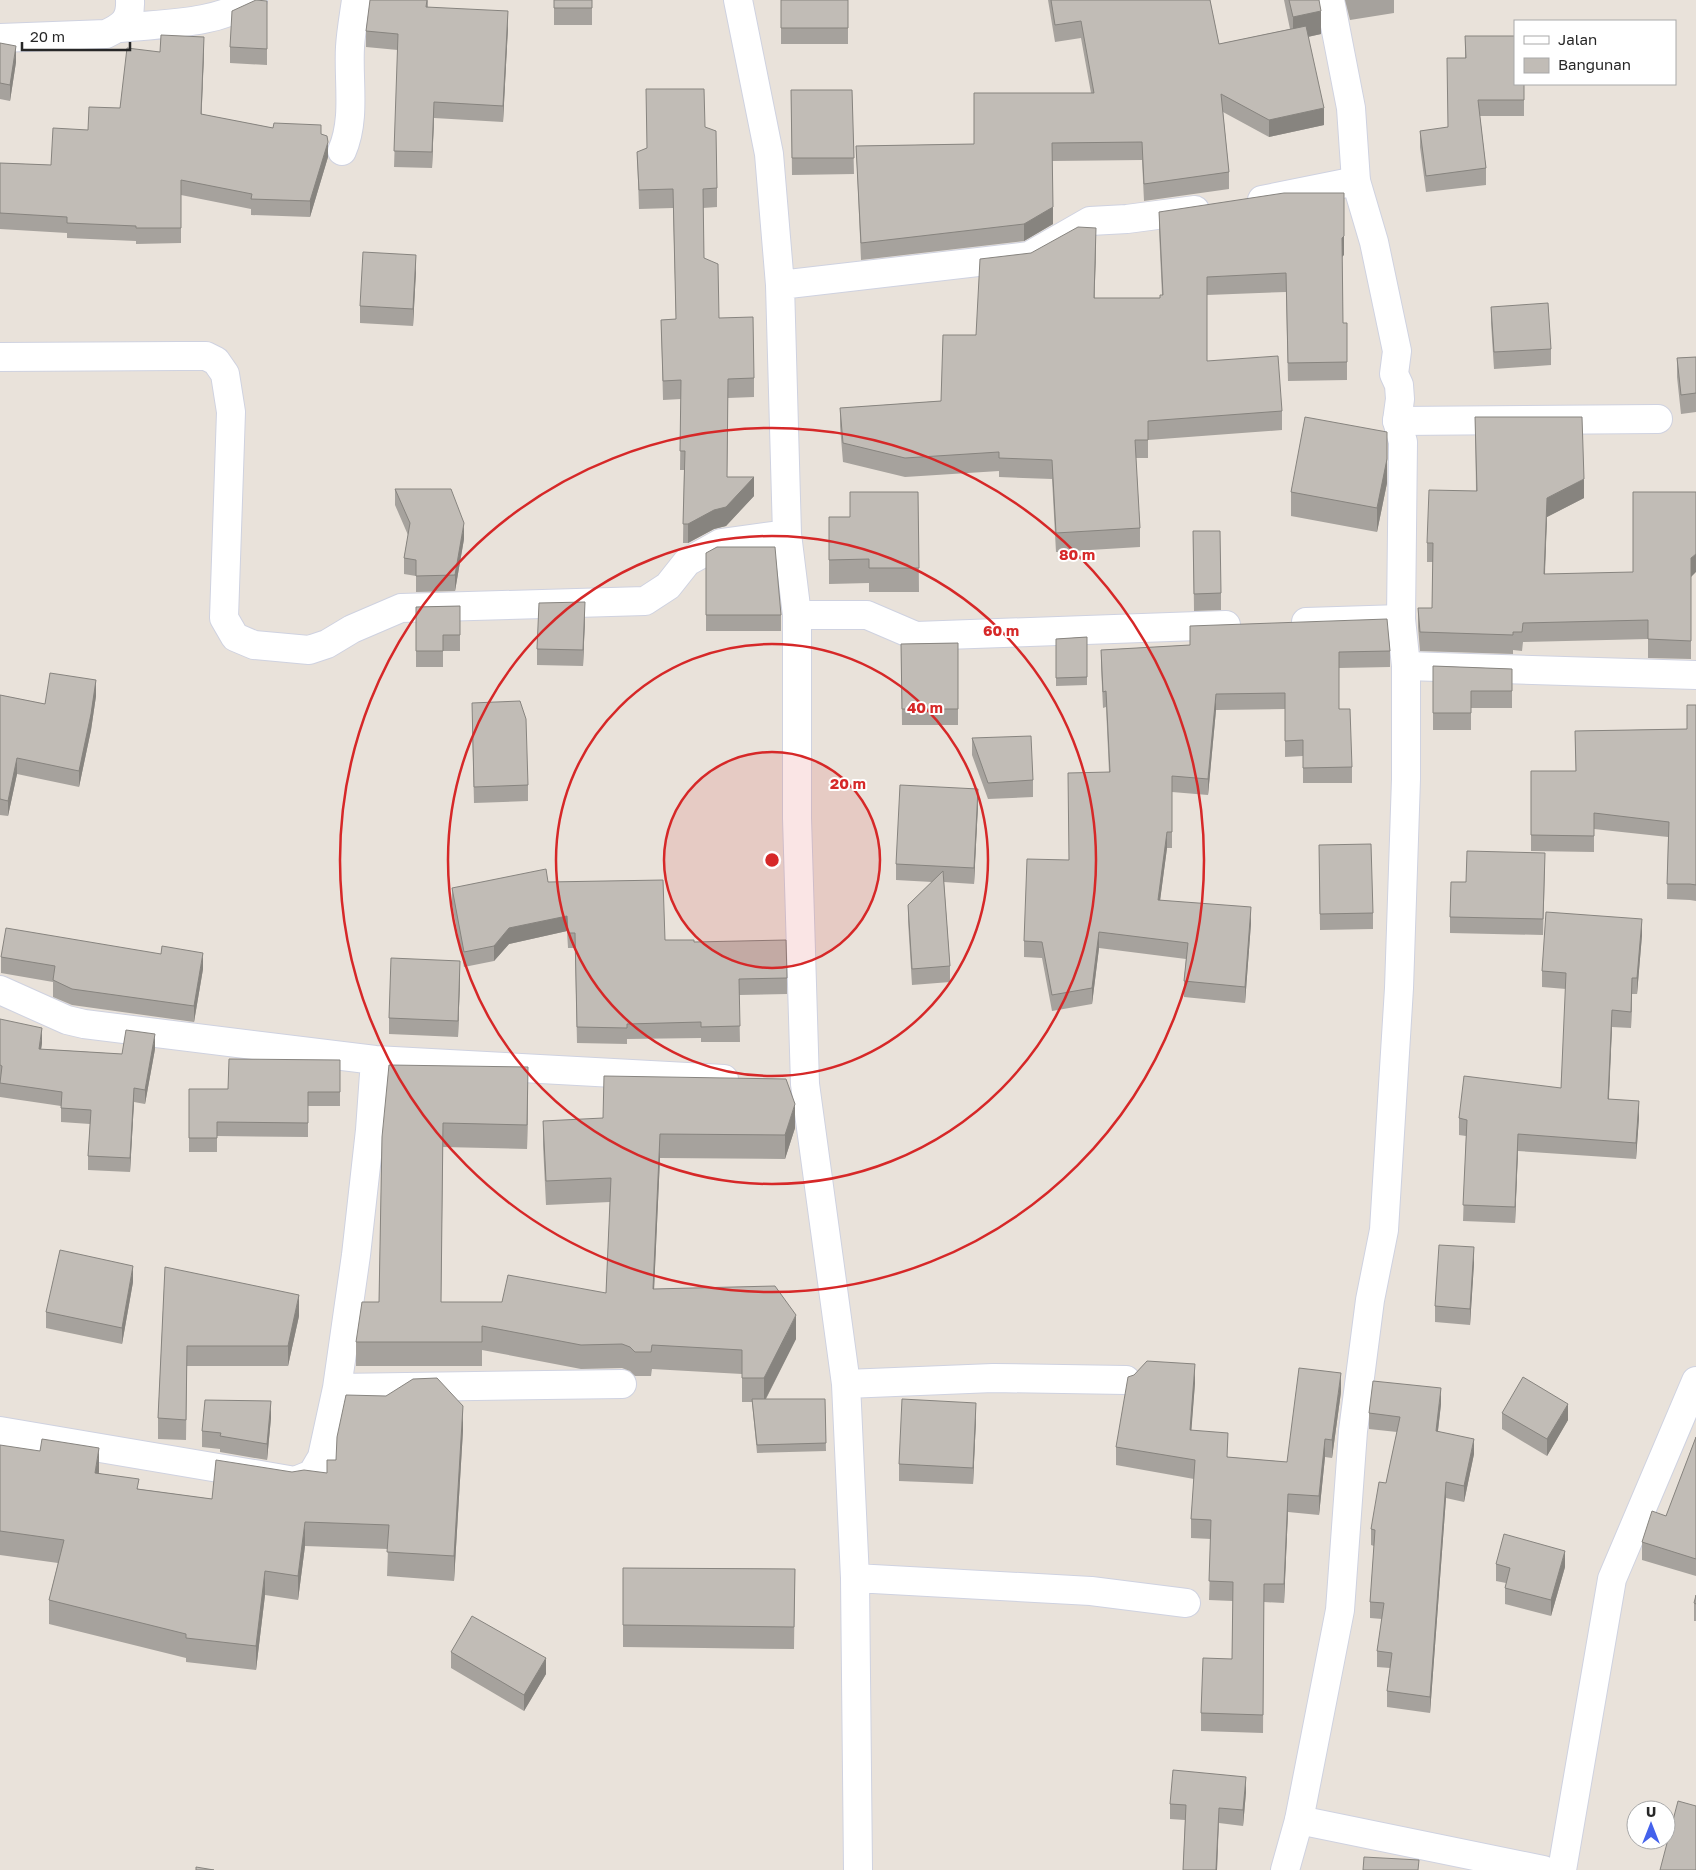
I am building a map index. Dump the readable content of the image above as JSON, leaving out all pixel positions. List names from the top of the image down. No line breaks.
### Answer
{"legend":["Jalan","Bangunan"],"scale_bar":"20 m","north":"top","rings":["80 m","60 m","40 m","20 m"]}
